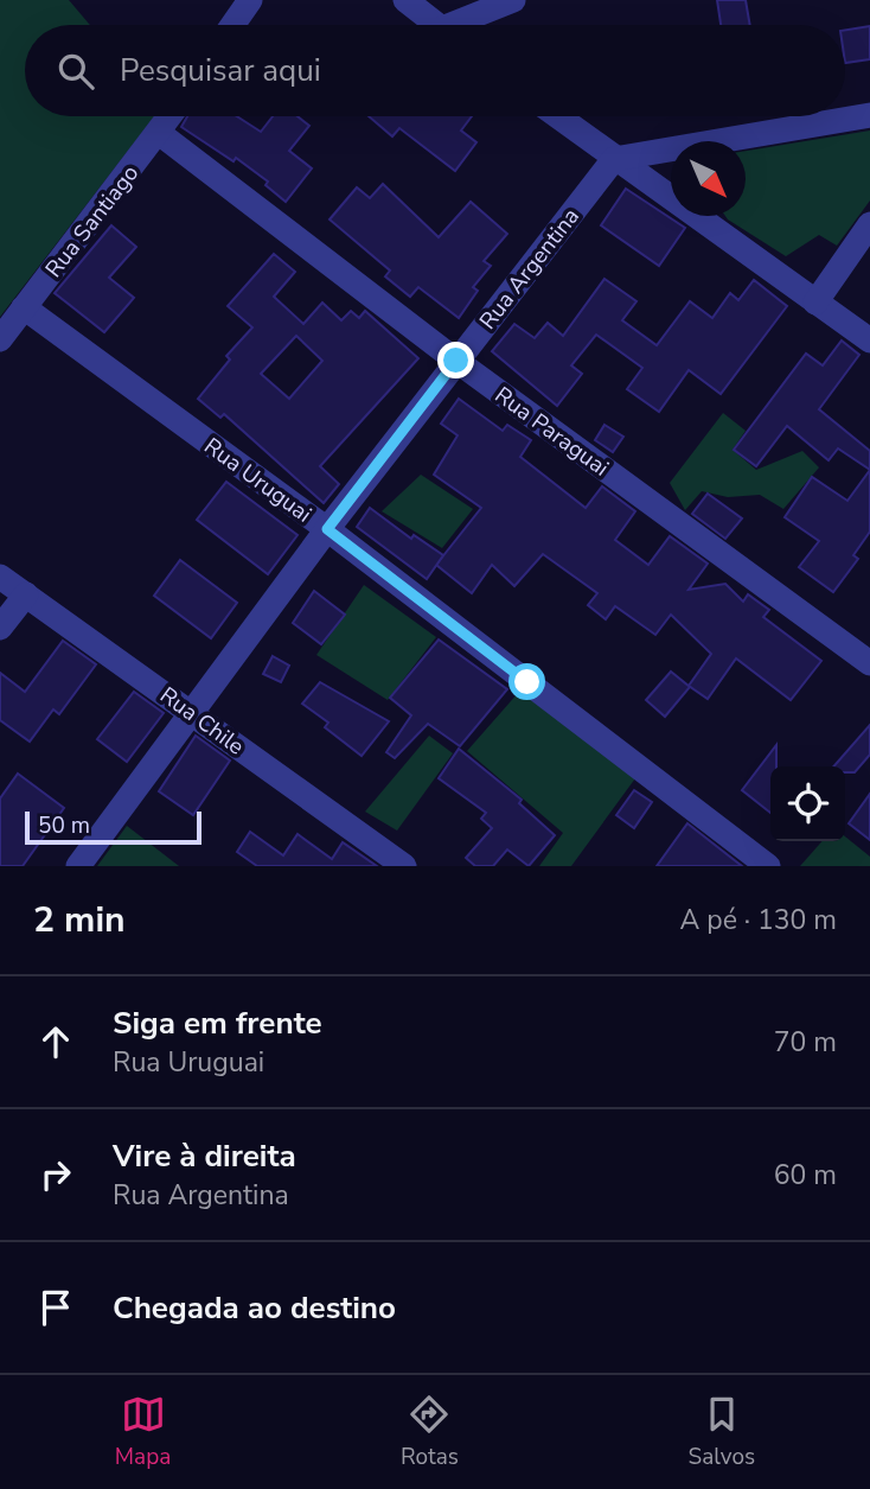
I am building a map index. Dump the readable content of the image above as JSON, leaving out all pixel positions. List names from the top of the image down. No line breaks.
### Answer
{"streets":{"street":["Rua Santiago","Rua Argentina","Rua Paraguai","Rua Uruguai","Rua Chile"]},"crossings":[["Rua Santiago","Rua Paraguai"],["Rua Santiago","Rua Uruguai"],["Rua Argentina","Rua Paraguai"],["Rua Argentina","Rua Uruguai"],["Rua Argentina","Rua Chile"]],"scale_bar":"50 m","north":"bottom right","page":{"search":"Pesquisar aqui","scale":"50 m","heading":["2 min","A pé · 130 m"],"list":[["Siga em frente","Rua Uruguai","70 m"],["Vire à direita","Rua Argentina","60 m"],"Chegada ao destino"],"nav":["Mapa","Rotas","Salvos"]}}
